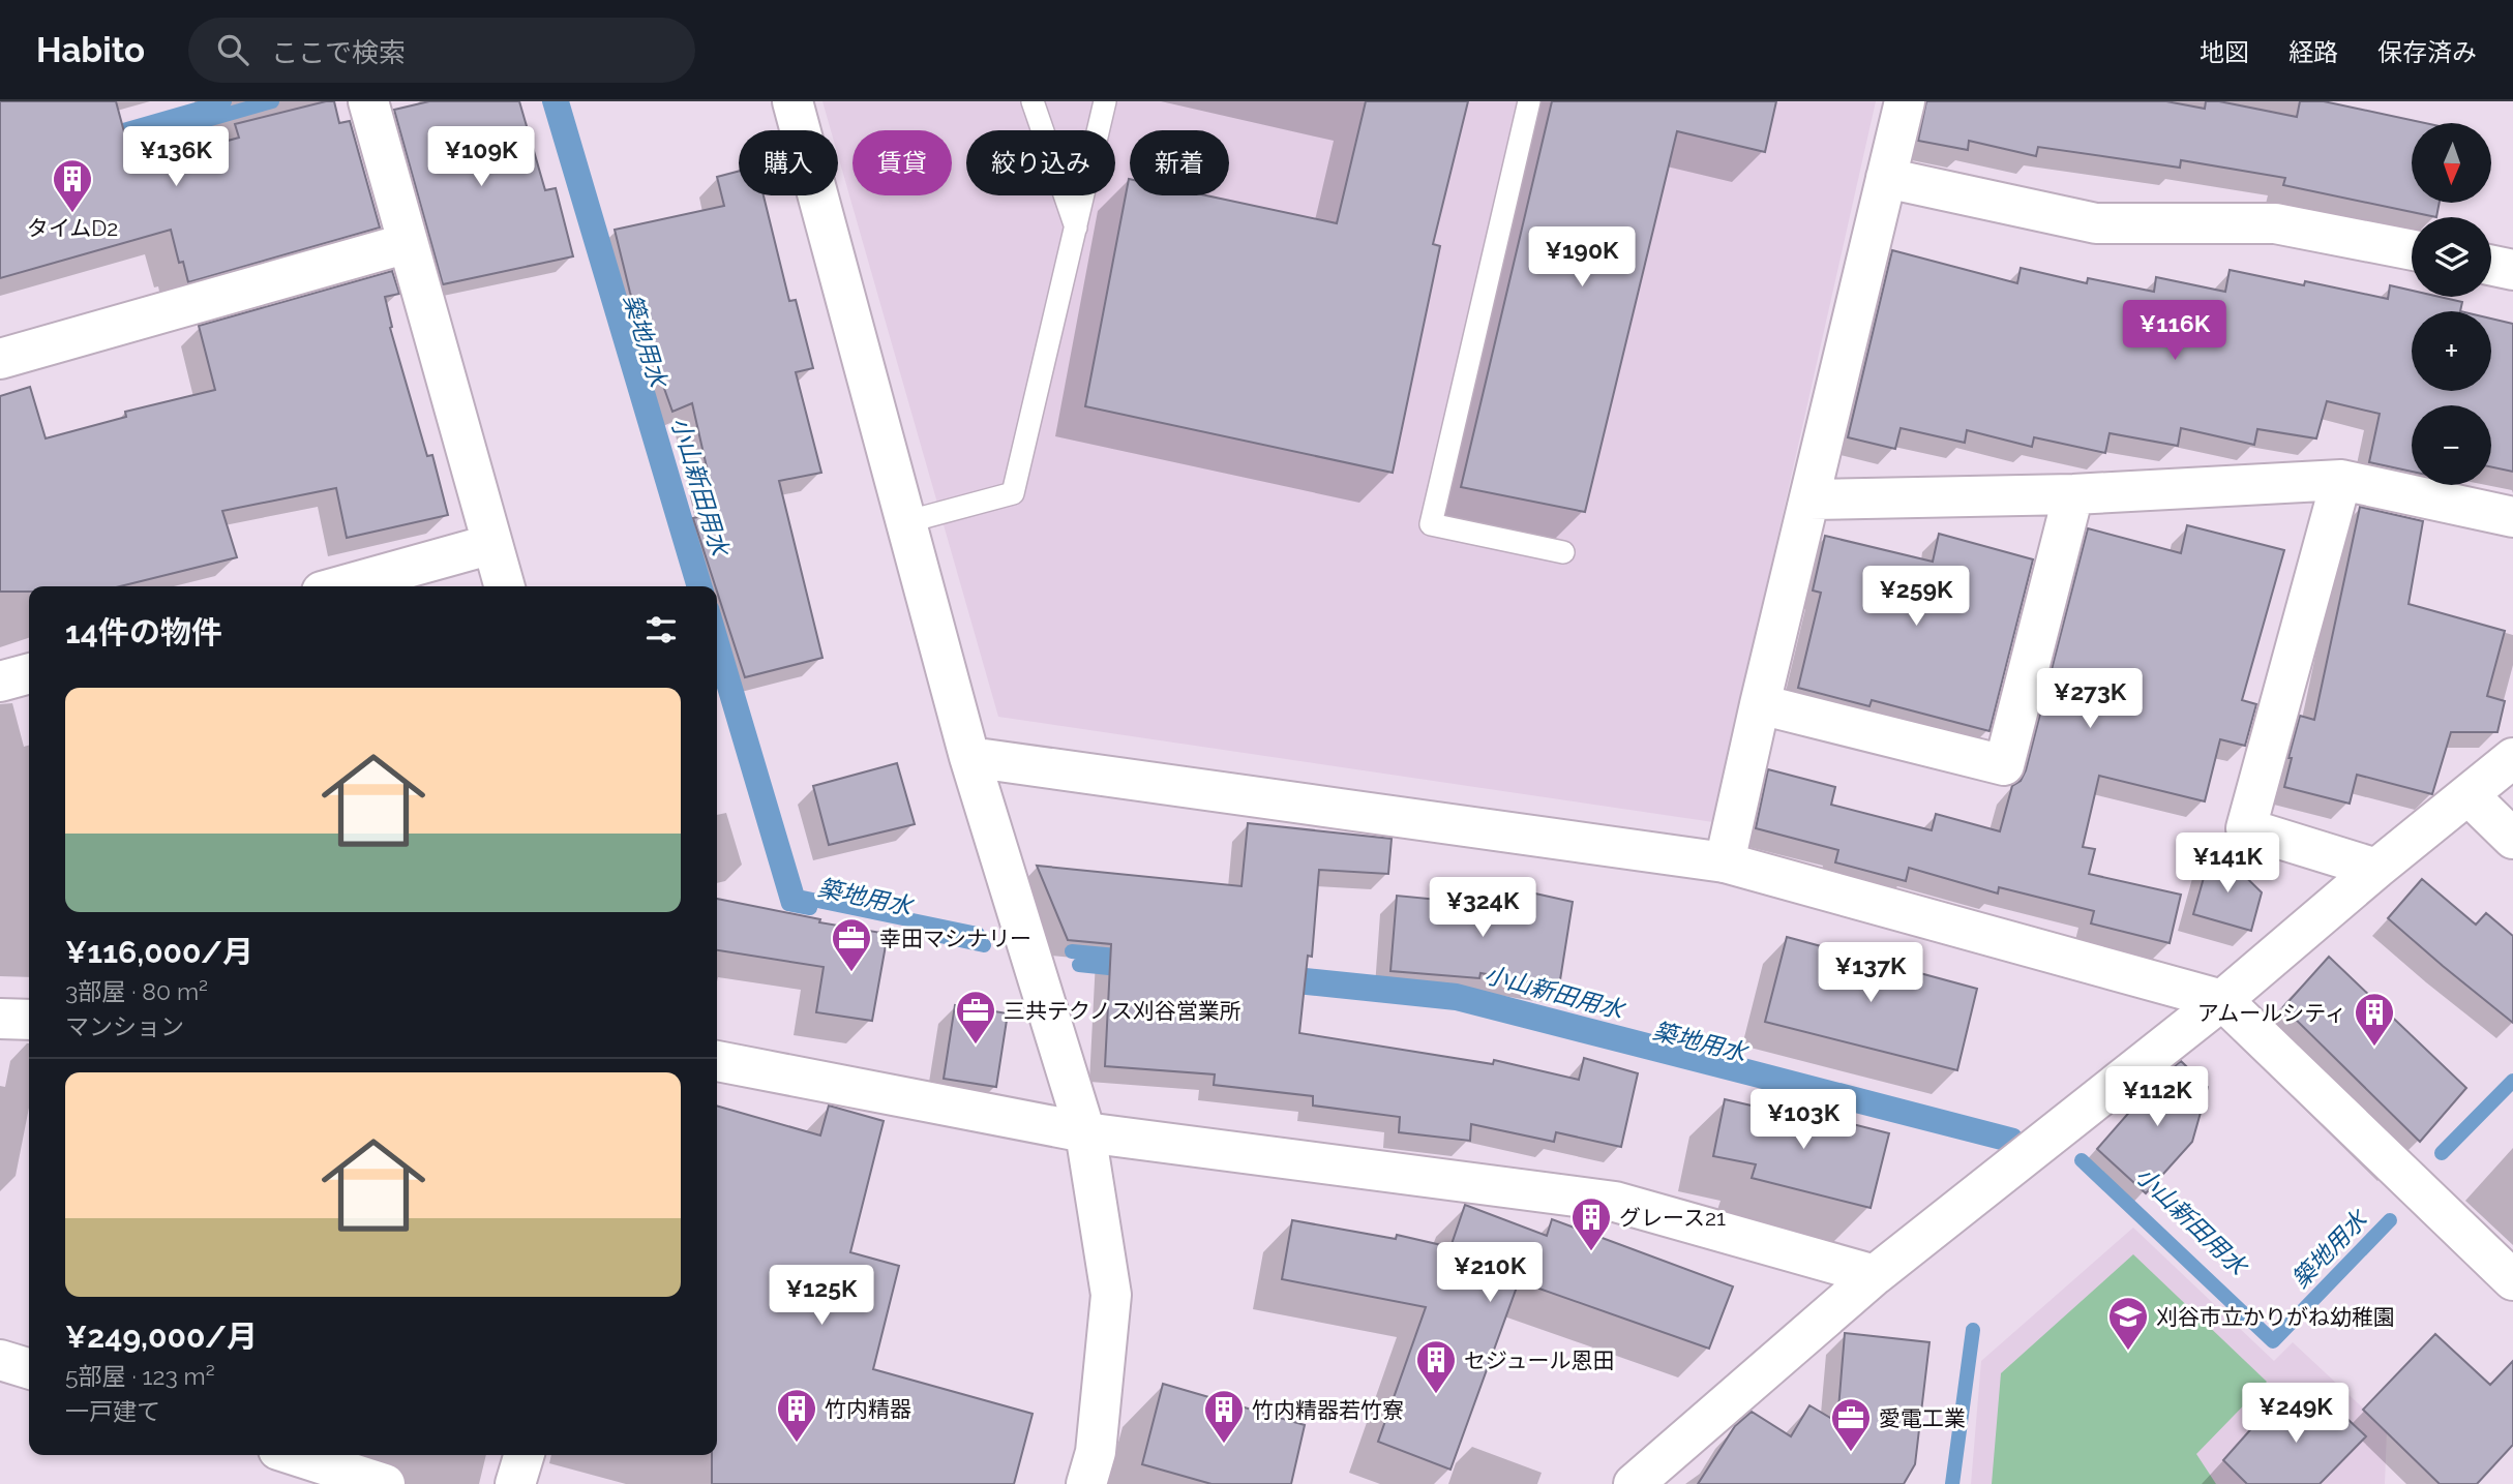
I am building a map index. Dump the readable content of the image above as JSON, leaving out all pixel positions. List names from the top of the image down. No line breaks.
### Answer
{"water":["築地用水","小山新田用水"],"places":{"building":["タイムD2","アムールシティ","グレース21","セジュール恩田","竹内精器","竹内精器若竹寮"],"office":["幸田マシナリー","三共テクノス刈谷営業所","愛電工業"],"school or university":["刈谷市立かりがね幼稚園"]},"north":"bottom","page":{"header":"Habito","search":"ここで検索","nav":["地図","経路","保存済み"],"map_buttons":["+","−"],"price":["¥136K","¥109K","¥190K","¥116K","¥259K","¥273K","¥141K","¥324K","¥137K","¥112K","¥103K","¥210K","¥125K","¥249K"],"chip":["購入","賃貸","絞り込み","新着"],"heading":"14件の物件","list":[{"name":"¥116,000/月","note":"3部屋 · 80 m² · マンション"},{"name":"¥249,000/月","note":"5部屋 · 123 m² · 一戸建て"}]}}
